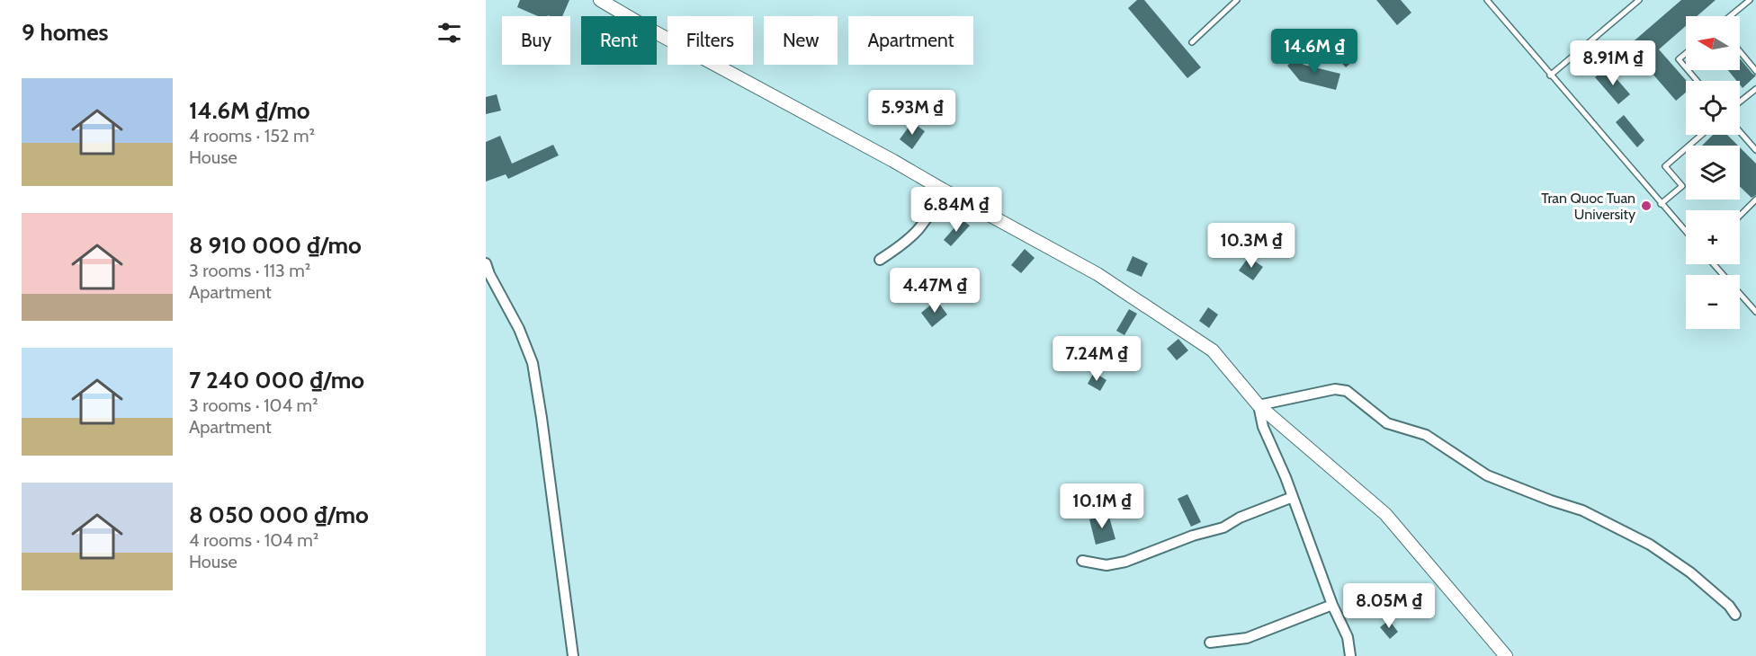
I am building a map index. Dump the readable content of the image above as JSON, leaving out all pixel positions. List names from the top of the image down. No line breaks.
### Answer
{"places":["Tran Quoc Tuan University"],"north":"left","page":{"heading":"9 homes","map_buttons":["+","−"],"chip":["Buy","Rent","Filters","New","Apartment"],"price":["14.6M ₫","8.91M ₫","5.93M ₫","6.84M ₫","10.3M ₫","4.47M ₫","7.24M ₫","10.1M ₫","8.05M ₫"],"list":[{"name":"14.6M ₫/mo","note":"4 rooms · 152 m² · House"},{"name":"8 910 000 ₫/mo","note":"3 rooms · 113 m² · Apartment"},{"name":"7 240 000 ₫/mo","note":"3 rooms · 104 m² · Apartment"},{"name":"8 050 000 ₫/mo","note":"4 rooms · 104 m² · House"}]}}
